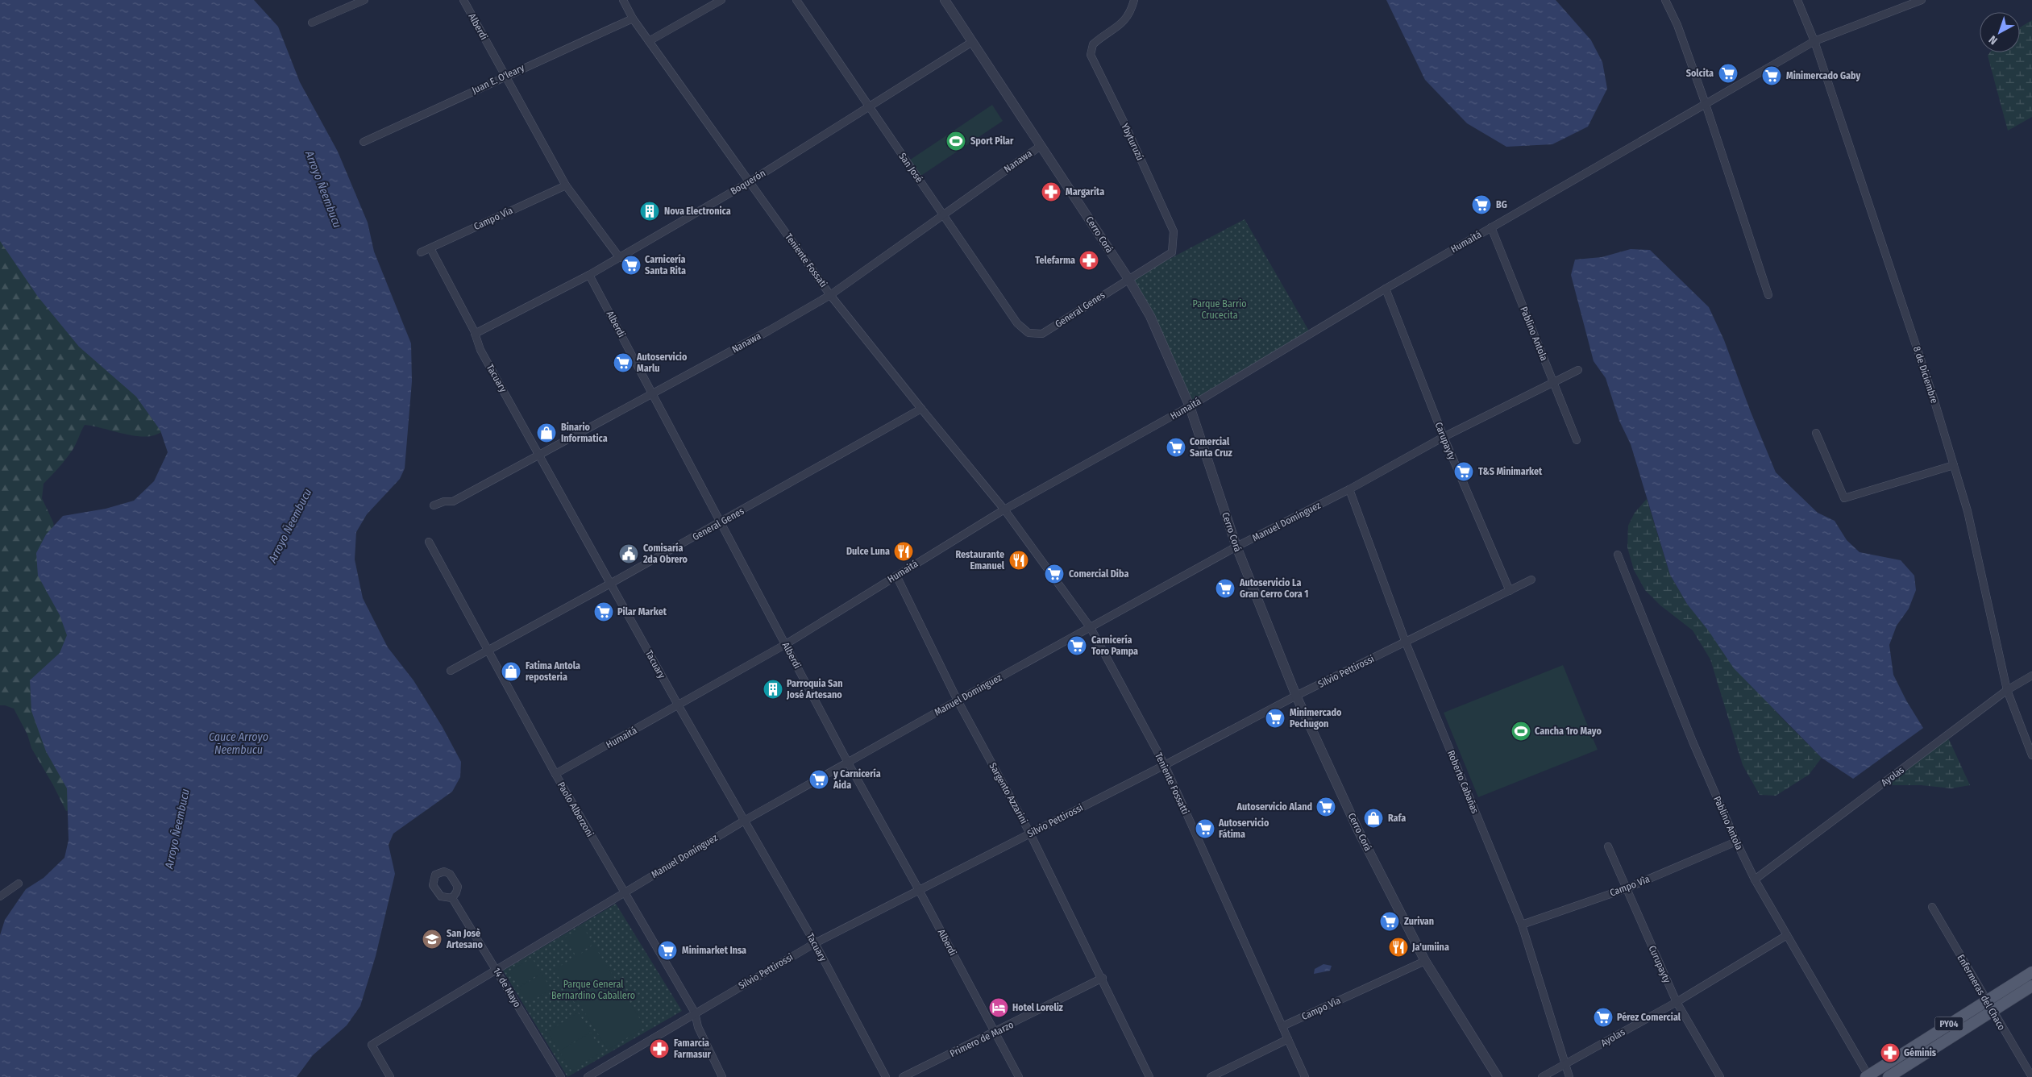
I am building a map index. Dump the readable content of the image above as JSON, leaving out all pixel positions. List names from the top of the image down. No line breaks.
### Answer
{"streets":{"main road":["PY04"],"street":["Alberdi","Juan E. O'leary","Ybyturuzú","Nanawa","San José","Boquerón","Campo Vía","Cerro Corá","Humaitá","Teniente Fossati","General Genes","Pablino Antola","8 de Diciembre","Tacuary","Carupayty","Manuel Domínguez","Silvio Pettirossi","Ayolas","Roberto Cabañas","Teniente Fossatti","Sargento Azzarini","Paolo Alberzoni","Campo Vìa","Curupayty","14 de Mayo","Enfermeras del Chaco","Primero de Marzo"]},"crossings":[["Alberdi","Juan E. O'leary"],["Alberdi","Nanawa"],["Alberdi","Boquerón"],["Alberdi","Campo Vía"],["Alberdi","Humaitá"],["Alberdi","General Genes"],["Alberdi","Manuel Domínguez"],["Alberdi","Silvio Pettirossi"],["Alberdi","Primero de Marzo"],["Juan E. O'leary","Teniente Fossati"],["Ybyturuzú","Cerro Corá"],["Ybyturuzú","General Genes"],["Nanawa","San José"],["Nanawa","Cerro Corá"],["Nanawa","Teniente Fossati"],["Nanawa","Tacuary"],["San José","Boquerón"],["San José","General Genes"],["Boquerón","Cerro Corá"],["Boquerón","Teniente Fossati"],["Boquerón","Tacuary"],["Campo Vía","Tacuary"],["Cerro Corá","Humaitá"],["Cerro Corá","General Genes"],["Cerro Corá","Manuel Domínguez"],["Cerro Corá","Silvio Pettirossi"],["Cerro Corá","Campo Vìa"],["Humaitá","Teniente Fossati"],["Humaitá","Pablino Antola"],["Humaitá","8 de Diciembre"],["Humaitá","Tacuary"],["Humaitá","Carupayty"],["Humaitá","Teniente Fossatti"],["Humaitá","Sargento Azzarini"],["Humaitá","Paolo Alberzoni"],["Teniente Fossati","General Genes"],["Teniente Fossati","Teniente Fossatti"],["General Genes","Tacuary"],["General Genes","Paolo Alberzoni"],["Pablino Antola","Manuel Domínguez"],["Pablino Antola","Ayolas"],["Pablino Antola","Campo Vìa"],["Pablino Antola","PY04"],["8 de Diciembre","Ayolas"],["Tacuary","Manuel Domínguez"],["Tacuary","Silvio Pettirossi"],["Carupayty","Manuel Domínguez"],["Carupayty","Silvio Pettirossi"],["Manuel Domínguez","Roberto Cabañas"],["Manuel Domínguez","Teniente Fossatti"],["Manuel Domínguez","Sargento Azzarini"],["Manuel Domínguez","Paolo Alberzoni"],["Manuel Domínguez","14 de Mayo"],["Silvio Pettirossi","Roberto Cabañas"],["Silvio Pettirossi","Teniente Fossatti"],["Silvio Pettirossi","Sargento Azzarini"],["Silvio Pettirossi","Paolo Alberzoni"],["Ayolas","Roberto Cabañas"],["Ayolas","Curupayty"],["Roberto Cabañas","Campo Vìa"],["Teniente Fossatti","Campo Vìa"],["Sargento Azzarini","Primero de Marzo"],["Campo Vìa","Curupayty"],["Enfermeras del Chaco","PY04"]],"water":["Arroyo Ñeembucu","Cauce Arroyo Ñeembucu"],"parks":["Parque Barrio Crucecita","Parque General Bernardino Caballero"],"places":{"supermarket":["Solcita","Minimercado Gaby","BG","Carnicería Santa Rita","Autoservicio Marlu","Comercial Santa Cruz","T&S Minimarket","Comercial Diba","Autoservicio La Gran Cerro Cora 1","Pilar Market","Carnicería Toro Pampa","Minimercado Pechugon","y Carnicería Aida","Autoservicio Aland","Autoservicio Fátima","Zurivan","Minimarket Insa","Pérez Comercial"],"sports":["Sport Pilar","Cancha 1ro Mayo"],"pharmacy":["Margarita","Telefarma","Famarcia Farmasur","Géminis"],"building":["Nova Electronica","Parroquia San José Artesano"],"shop":["Binario Informatica","Fatima Antola reposteria","Rafa"],"restaurant":["Dulce Luna","Restaurante Emanuel","Ja'umiina"],"public building":["Comisaría 2da Obrero"],"school or university":["San Josè Artesano"],"hotel":["Hotel Loreliz"]},"north":"bottom left"}
